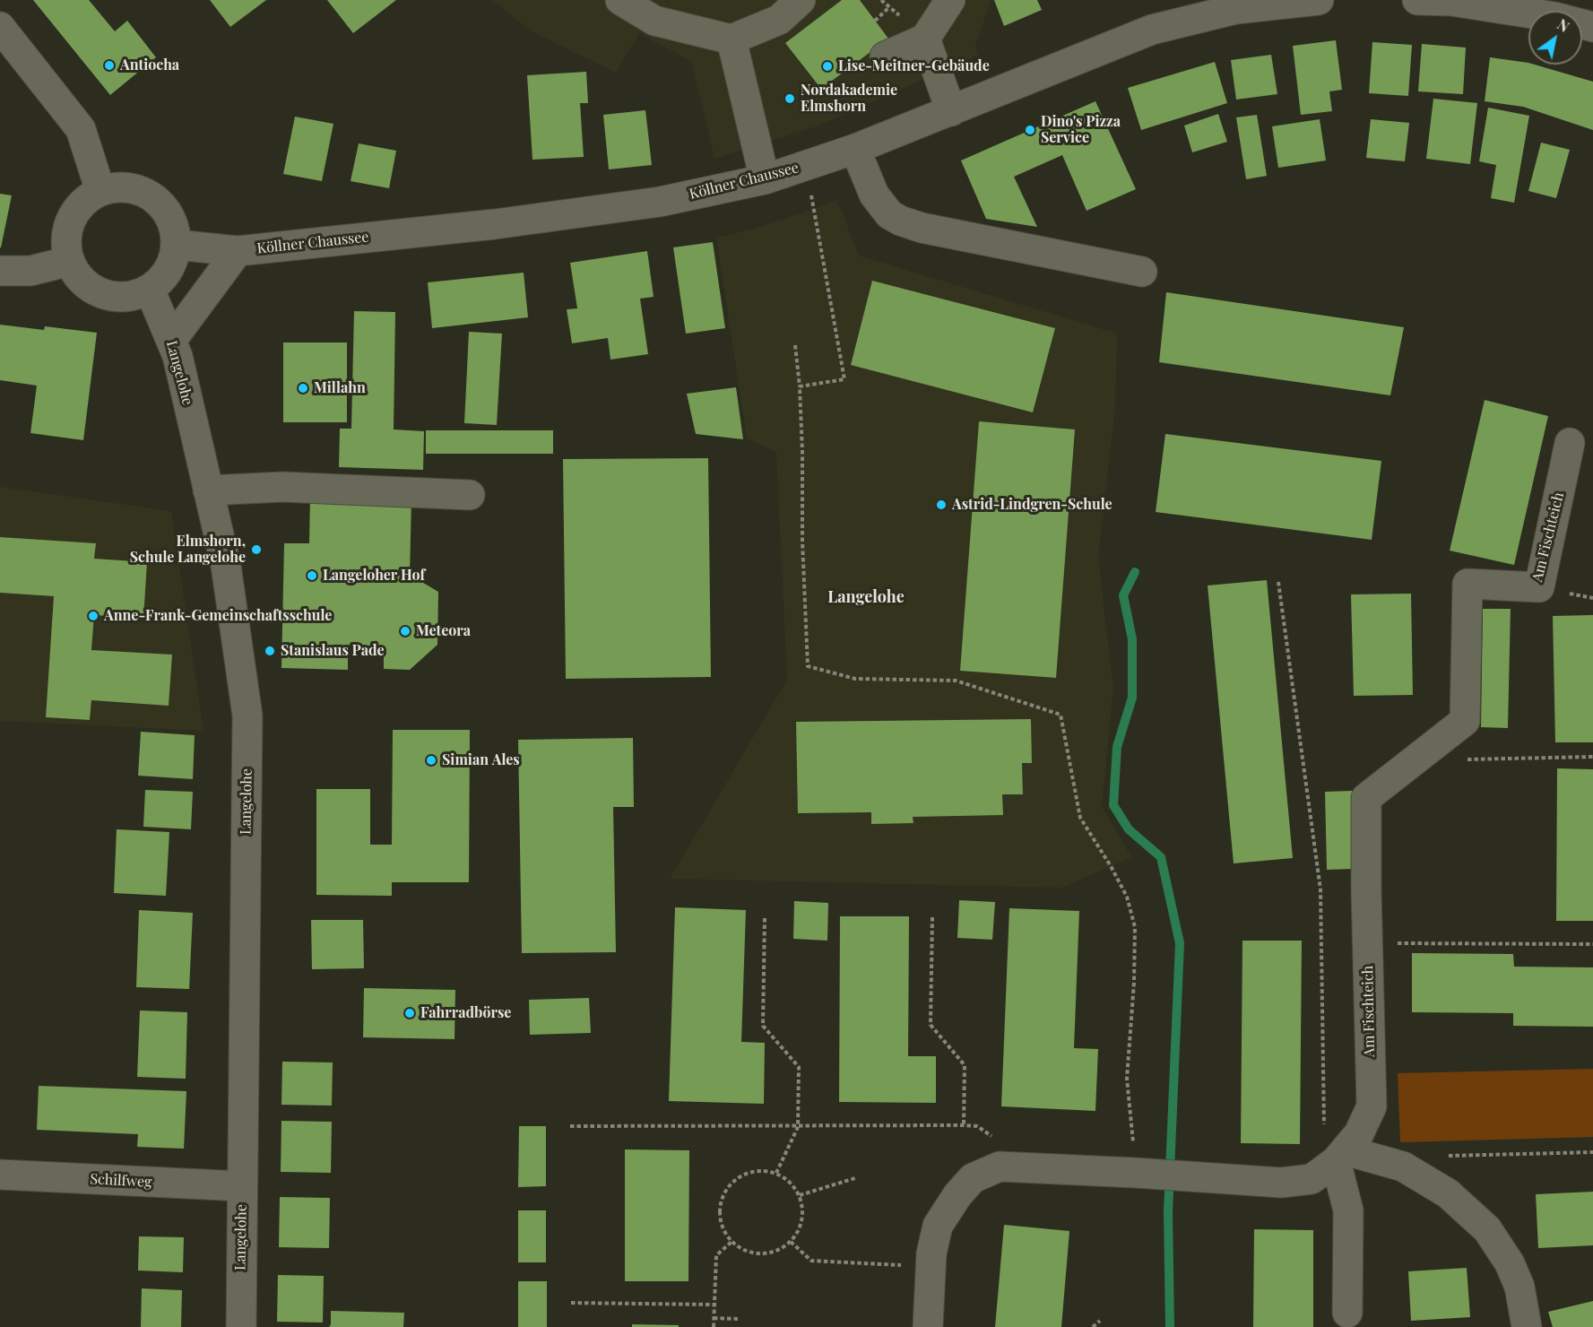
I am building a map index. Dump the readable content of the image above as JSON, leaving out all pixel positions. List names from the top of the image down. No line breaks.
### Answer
{"streets":{"street":["Köllner Chaussee","Langelohe","Am Fischteich","Schilfweg"]},"crossings":[["Köllner Chaussee","Langelohe"],["Langelohe","Schilfweg"]],"districts":["Langelohe"],"places":["Antiocha","Lise-Meitner-Gebäude","Nordakademie Elmshorn","Dino's Pizza Service","Millahn","Astrid-Lindgren-Schule","Elmshorn, Schule Langelohe","Langeloher Hof","Anne-Frank-Gemeinschaftsschule","Meteora","Stanislaus Pade","Simian Ales","Fahrradbörse"],"north":"top right"}
